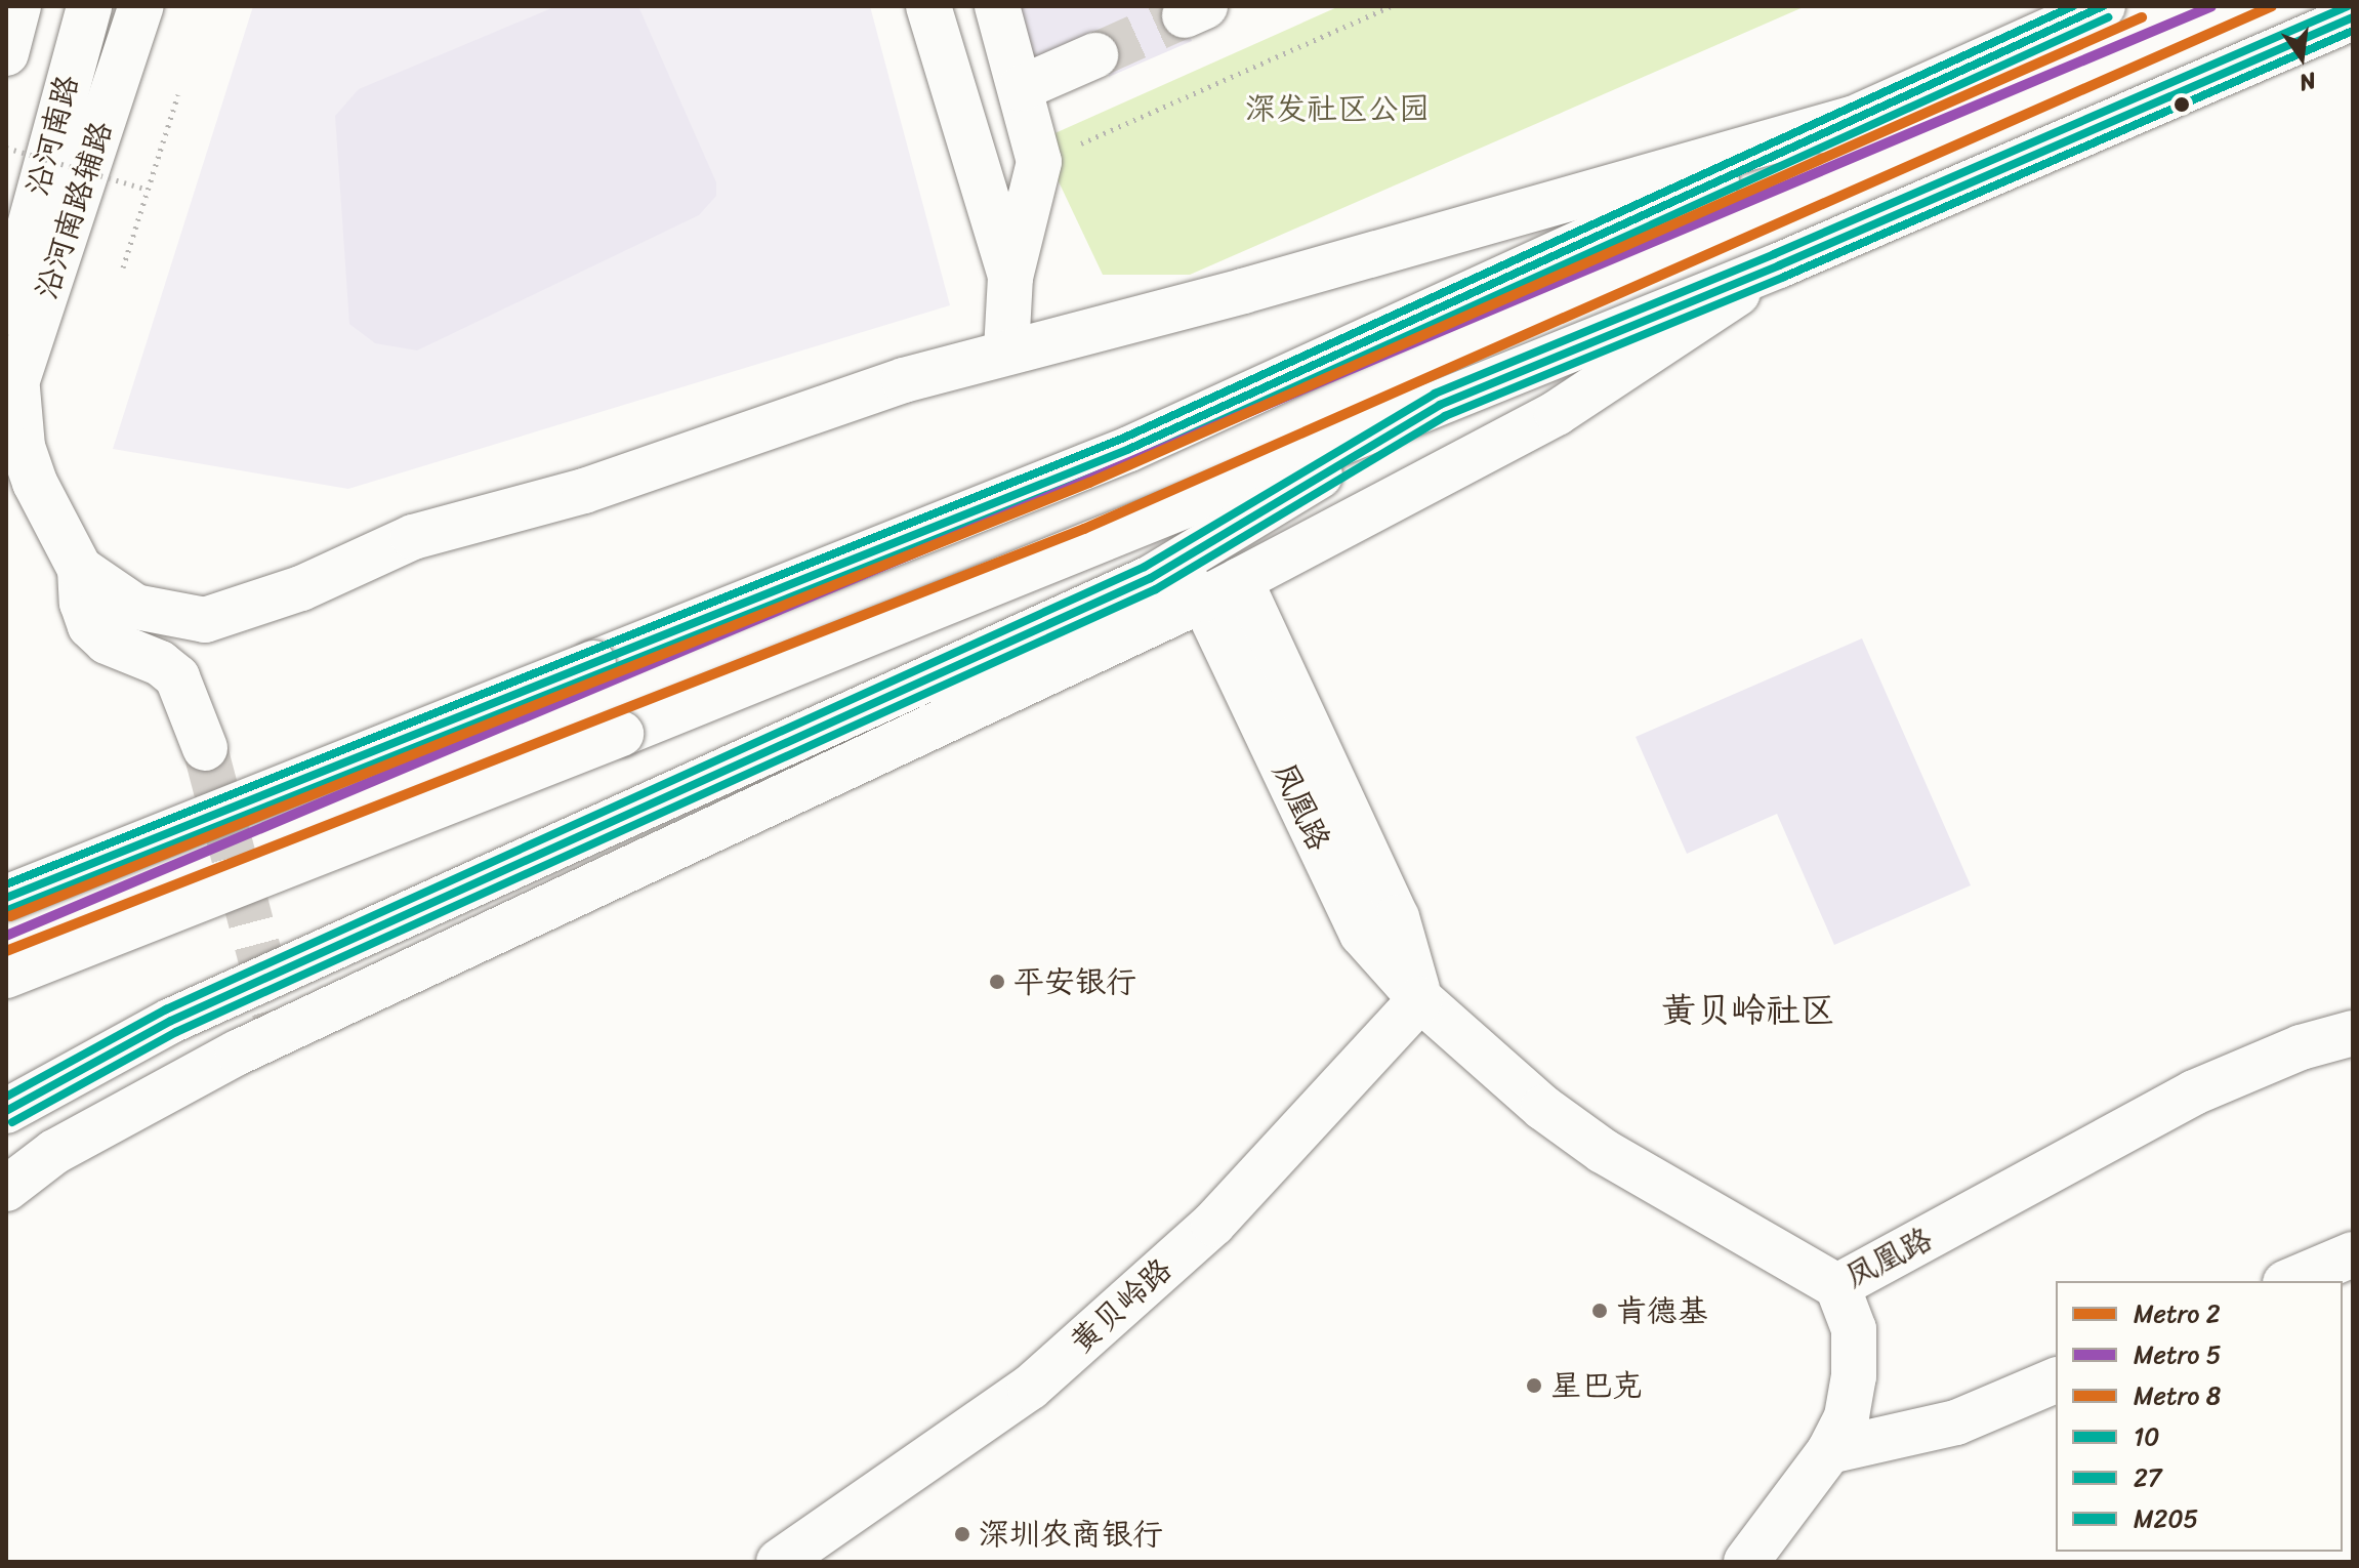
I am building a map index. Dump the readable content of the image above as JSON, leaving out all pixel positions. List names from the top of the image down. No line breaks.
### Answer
{"streets":{"main road":["沿河南路","沿河南路辅路","凤凰路","黄贝岭路"]},"crossings":[["凤凰路","黄贝岭路"]],"districts":["黄贝岭社区"],"parks":["深发社区公园"],"places":["平安银行","肯德基","星巴克","深圳农商银行"],"lines":["metro line 2","metro line 5","transit line 10","transit line M205","metro line 8","transit line 27"],"legend":["Metro 2","Metro 5","Metro 8","10","27","M205"],"north":"bottom"}
